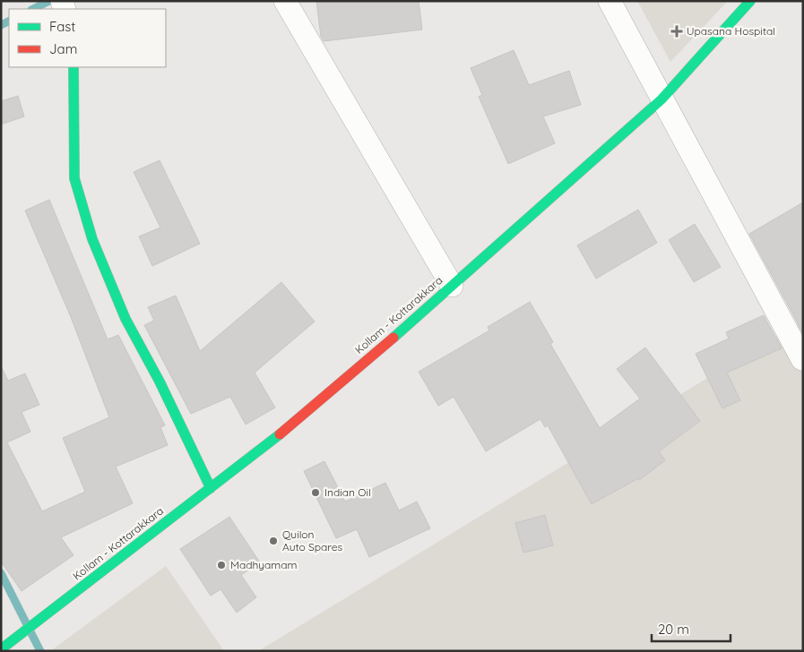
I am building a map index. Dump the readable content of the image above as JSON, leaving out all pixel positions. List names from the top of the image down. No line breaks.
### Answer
{"streets":{"main road":["Kollam - Kottarakkara"]},"places":{"health":["Upasana Hospital"],"other":["Indian Oil","Quilon Auto Spares","Madhyamam"]},"legend":["Fast","Jam"],"scale_bar":"20 m"}
